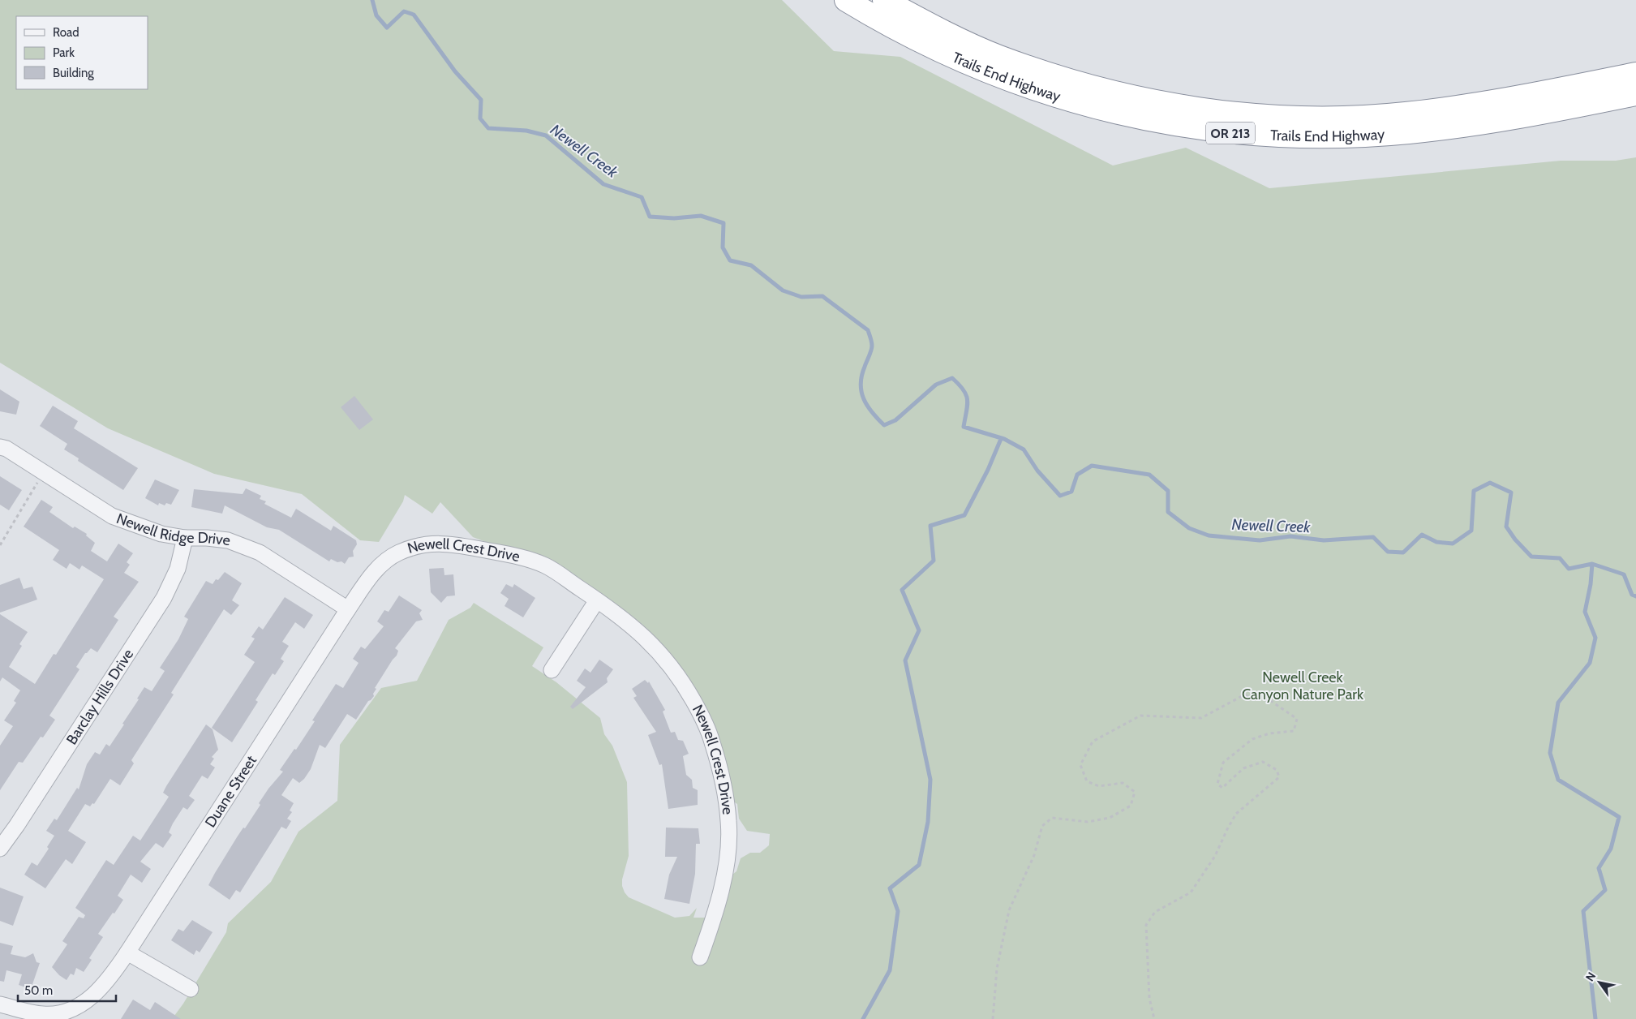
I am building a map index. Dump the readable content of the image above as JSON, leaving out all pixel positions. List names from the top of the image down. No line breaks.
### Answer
{"streets":{"highway":["Trails End Highway","OR 213"],"street":["Newell Ridge Drive","Newell Crest Drive","Barclay Hills Drive","Duane Street"]},"crossings":[["Newell Ridge Drive","Barclay Hills Drive"],["Newell Ridge Drive","Duane Street"],["Newell Crest Drive","Duane Street"]],"water":["Newell Creek"],"parks":["Newell Creek Canyon Nature Park"],"legend":["Road","Park","Building"],"scale_bar":"50 m","north":"top left"}
